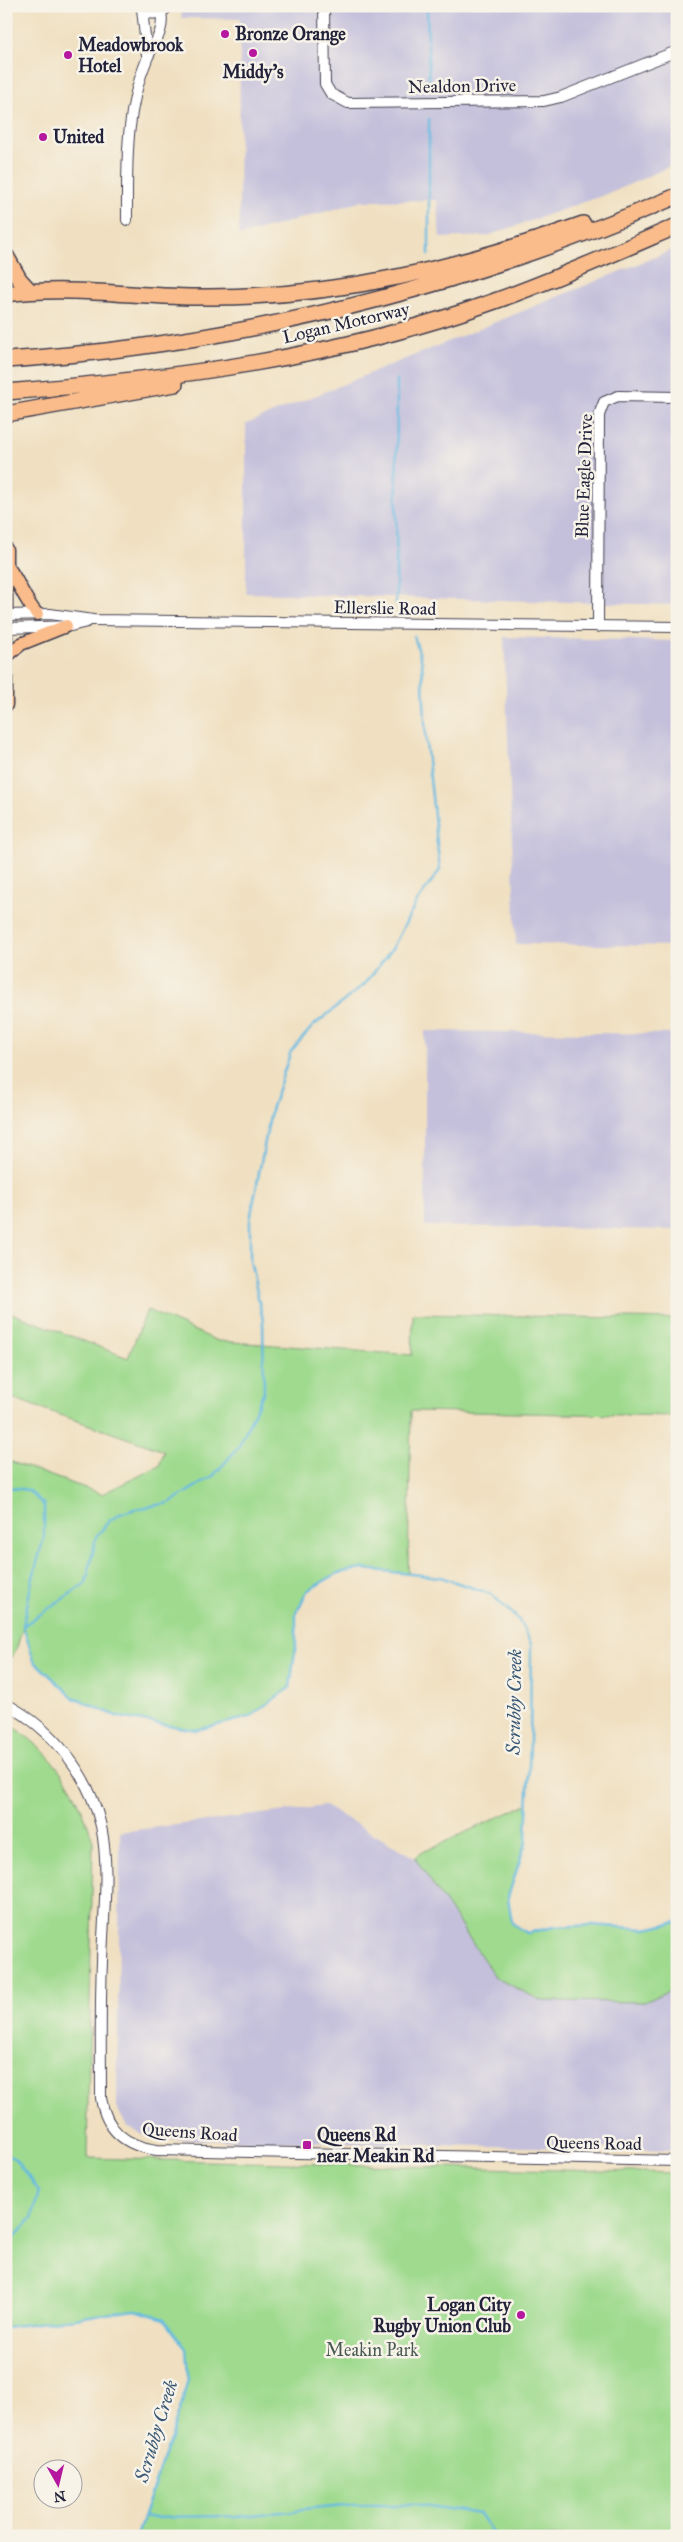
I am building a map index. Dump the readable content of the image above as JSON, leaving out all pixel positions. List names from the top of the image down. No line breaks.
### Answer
{"streets":{"highway":["Logan Motorway"],"street":["Nealdon Drive","Blue Eagle Drive","Ellerslie Road","Queens Road"]},"crossings":[["Blue Eagle Drive","Ellerslie Road"]],"water":["Scrubby Creek"],"parks":["Meakin Park"],"places":{"other":["Bronze Orange","Middy's","Meadowbrook Hotel","United","Logan City Rugby Union Club"],"transit":["Queens Rd near Meakin Rd"]},"north":"bottom"}
